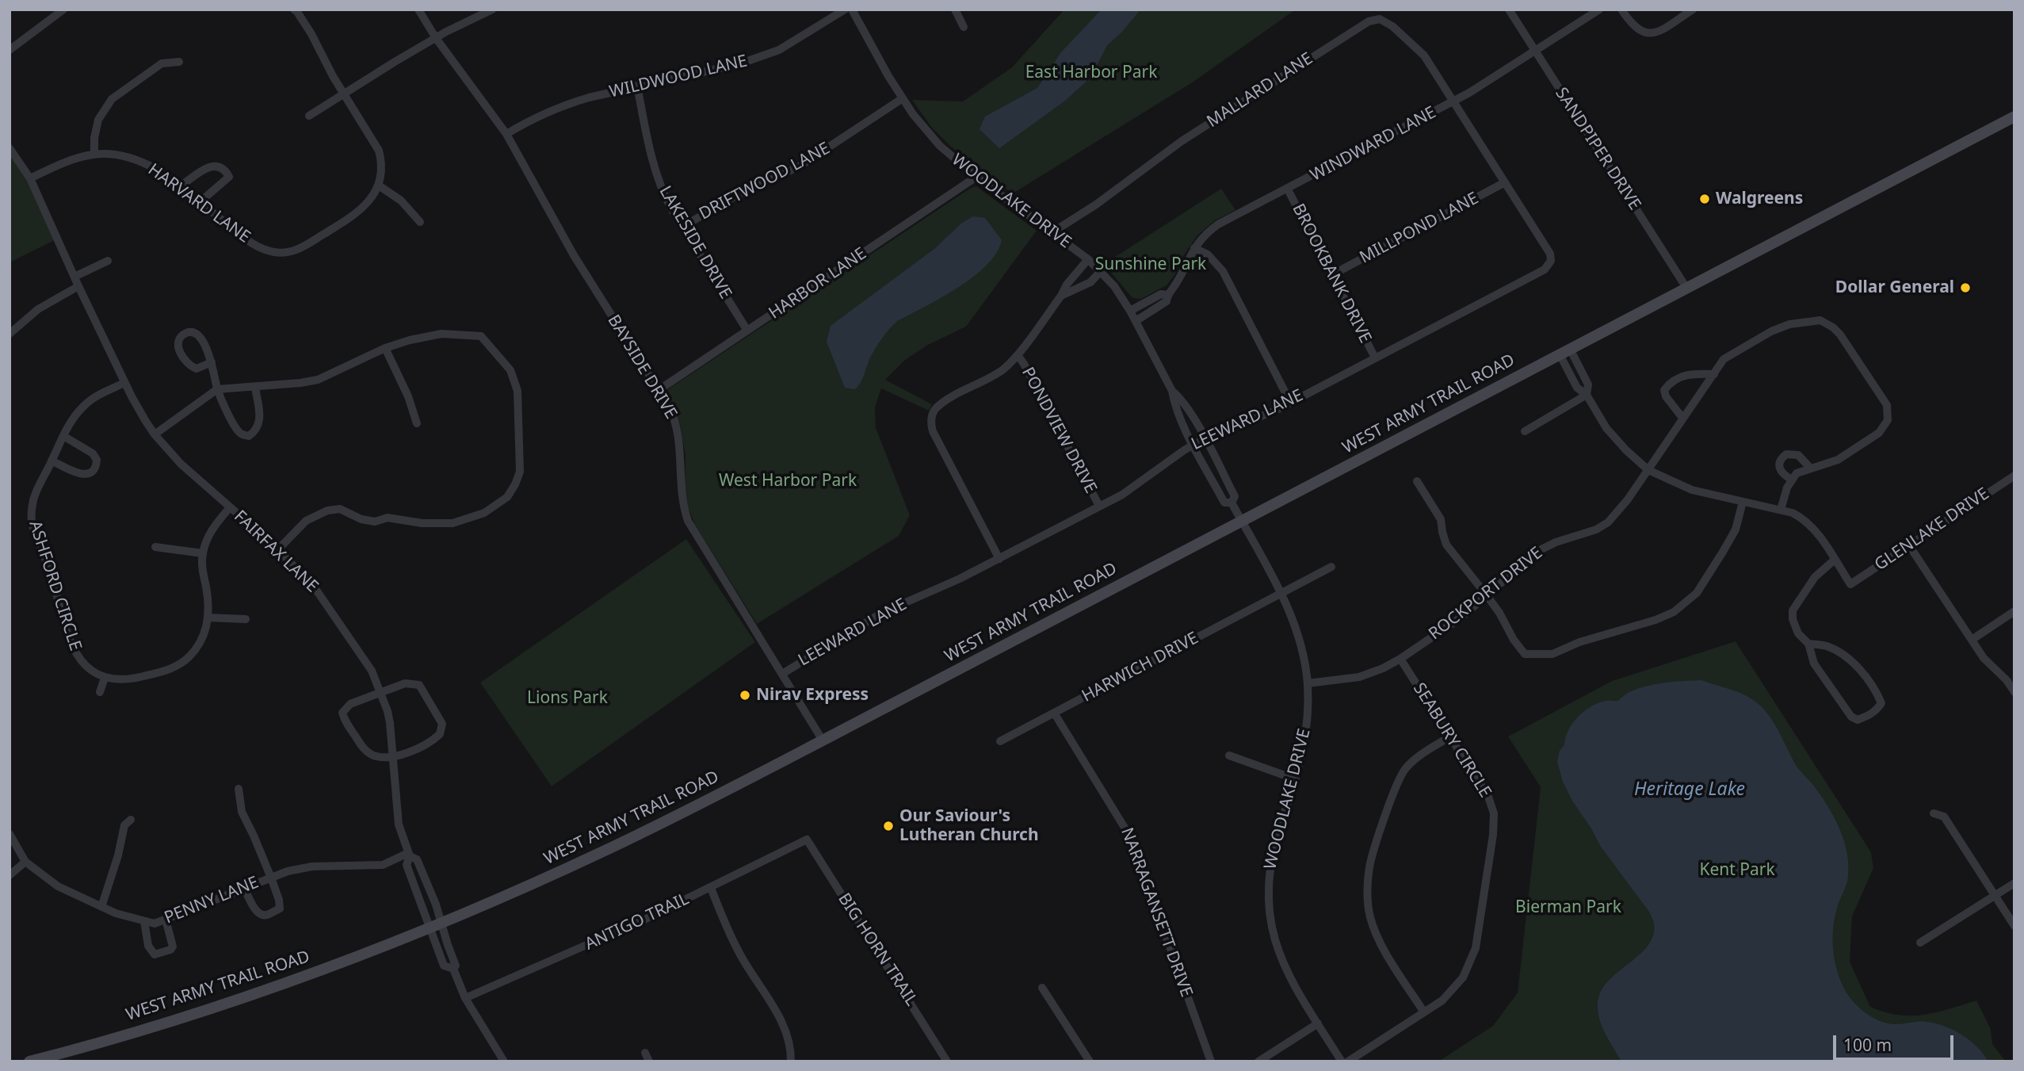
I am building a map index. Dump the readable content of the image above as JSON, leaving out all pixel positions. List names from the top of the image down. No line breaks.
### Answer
{"streets":{"main road":["WEST ARMY TRAIL ROAD"],"street":["WILDWOOD LANE","MALLARD LANE","WINDWARD LANE","SANDPIPER DRIVE","DRIFTWOOD LANE","WOODLAKE DRIVE","HARVARD LANE","MILLPOND LANE","LAKESIDE DRIVE","BROOKBANK DRIVE","HARBOR LANE","BAYSIDE DRIVE","LEEWARD LANE","PONDVIEW DRIVE","GLENLAKE DRIVE","FAIRFAX LANE","ASHFORD CIRCLE","ROCKPORT DRIVE","HARWICH DRIVE","SEABURY CIRCLE","PENNY LANE","NARRAGANSETT DRIVE","ANTIGO TRAIL","BIG HORN TRAIL"]},"crossings":[["WILDWOOD LANE","LAKESIDE DRIVE"],["WILDWOOD LANE","BAYSIDE DRIVE"],["MALLARD LANE","WINDWARD LANE"],["MALLARD LANE","WOODLAKE DRIVE"],["MALLARD LANE","LEEWARD LANE"],["WINDWARD LANE","SANDPIPER DRIVE"],["WINDWARD LANE","WOODLAKE DRIVE"],["WINDWARD LANE","BROOKBANK DRIVE"],["WINDWARD LANE","LEEWARD LANE"],["SANDPIPER DRIVE","WEST ARMY TRAIL ROAD"],["DRIFTWOOD LANE","WOODLAKE DRIVE"],["DRIFTWOOD LANE","LAKESIDE DRIVE"],["WOODLAKE DRIVE","HARBOR LANE"],["WOODLAKE DRIVE","WEST ARMY TRAIL ROAD"],["WOODLAKE DRIVE","LEEWARD LANE"],["WOODLAKE DRIVE","ROCKPORT DRIVE"],["WOODLAKE DRIVE","HARWICH DRIVE"],["HARVARD LANE","FAIRFAX LANE"],["MILLPOND LANE","BROOKBANK DRIVE"],["MILLPOND LANE","LEEWARD LANE"],["LAKESIDE DRIVE","HARBOR LANE"],["BROOKBANK DRIVE","LEEWARD LANE"],["HARBOR LANE","BAYSIDE DRIVE"],["BAYSIDE DRIVE","WEST ARMY TRAIL ROAD"],["BAYSIDE DRIVE","LEEWARD LANE"],["WEST ARMY TRAIL ROAD","FAIRFAX LANE"],["LEEWARD LANE","PONDVIEW DRIVE"],["FAIRFAX LANE","ASHFORD CIRCLE"],["FAIRFAX LANE","PENNY LANE"],["FAIRFAX LANE","ANTIGO TRAIL"],["ROCKPORT DRIVE","SEABURY CIRCLE"],["HARWICH DRIVE","NARRAGANSETT DRIVE"],["ANTIGO TRAIL","BIG HORN TRAIL"]],"water":["Heritage Lake"],"parks":["East Harbor Park","Sunshine Park","West Harbor Park","Lions Park","Kent Park","Bierman Park"],"places":["Walgreens","Dollar General","Nirav Express","Our Saviour's Lutheran Church"],"scale_bar":"100 m"}
